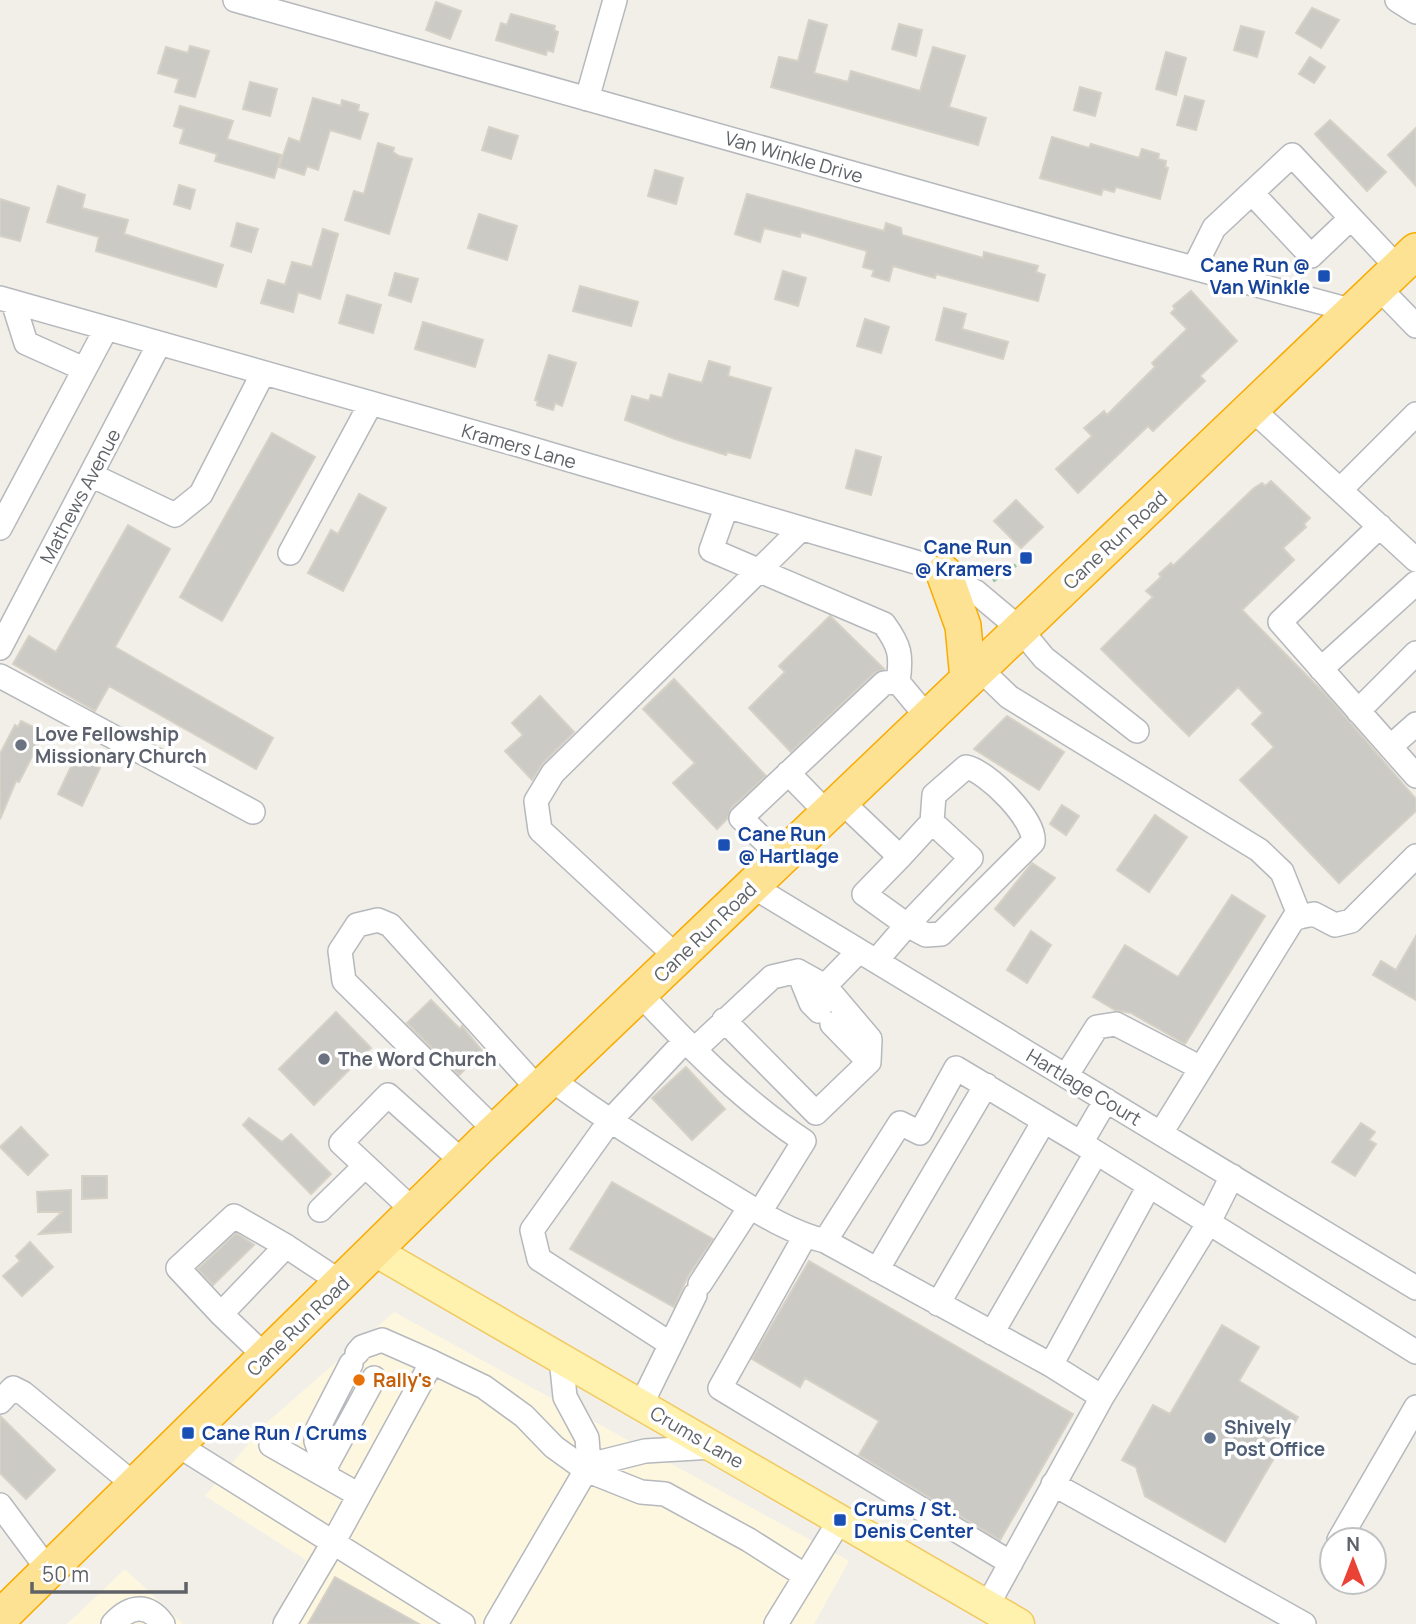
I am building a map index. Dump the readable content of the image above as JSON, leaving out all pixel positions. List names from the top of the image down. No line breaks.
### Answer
{"streets":{"highway":["Cane Run Road"],"main road":["Crums Lane"],"street":["Van Winkle Drive","Kramers Lane","Mathews Avenue","Hartlage Court"]},"crossings":[["Van Winkle Drive","Cane Run Road"],["Kramers Lane","Mathews Avenue"],["Kramers Lane","Cane Run Road"],["Cane Run Road","Hartlage Court"],["Cane Run Road","Crums Lane"]],"places":{"transit":["Cane Run @ Van Winkle","Cane Run @ Kramers","Cane Run @ Hartlage","Cane Run / Crums","Crums / St. Denis Center"],"other":["Love Fellowship Missionary Church","The Word Church","Rally's","Shively Post Office"]},"scale_bar":"50 m","north":"top"}
